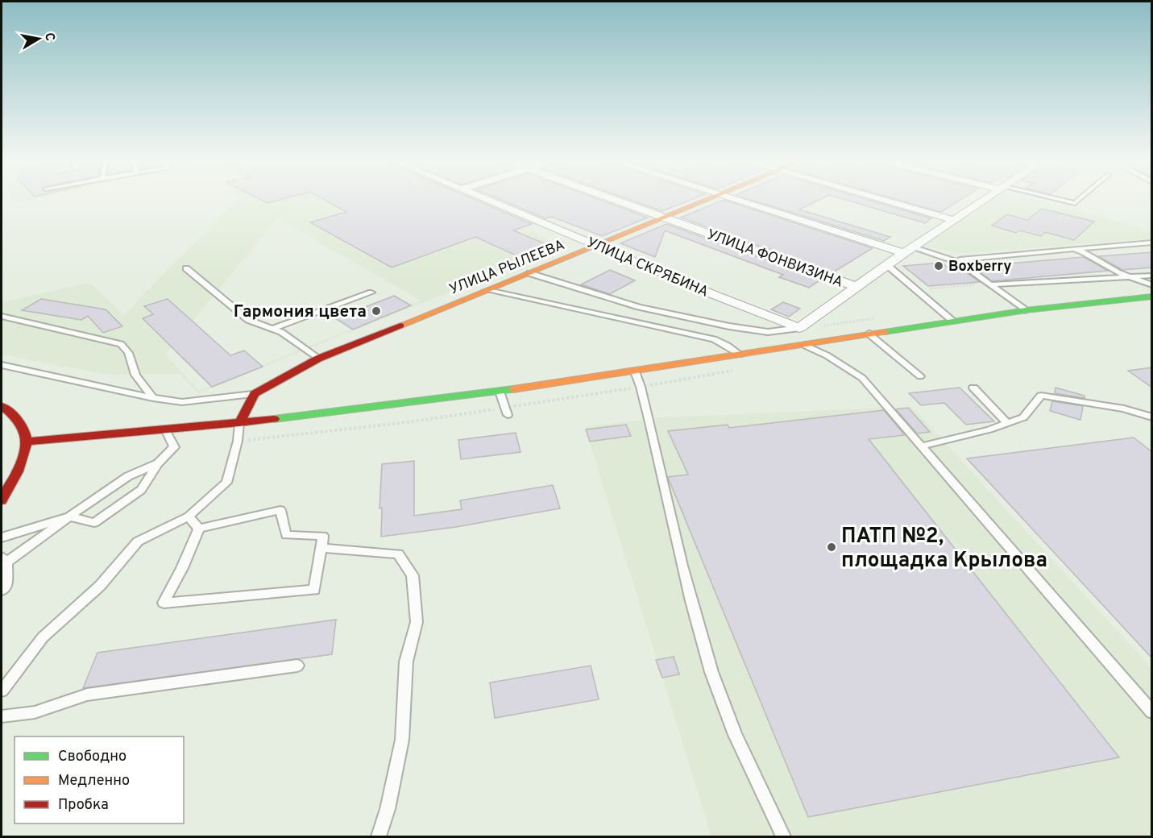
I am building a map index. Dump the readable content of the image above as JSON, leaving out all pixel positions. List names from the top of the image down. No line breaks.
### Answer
{"streets":{"street":["УЛИЦА ФОНВИЗИНА","УЛИЦА РЫЛЕЕВА","УЛИЦА СКРЯБИНА"]},"crossings":[["УЛИЦА ФОНВИЗИНА","УЛИЦА РЫЛЕЕВА"],["УЛИЦА РЫЛЕЕВА","УЛИЦА СКРЯБИНА"]],"places":["Boxberry","Гармония цвета","ПАТП №2, площадка Крылова"],"legend":["Свободно","Медленно","Пробка"],"north":"right"}
